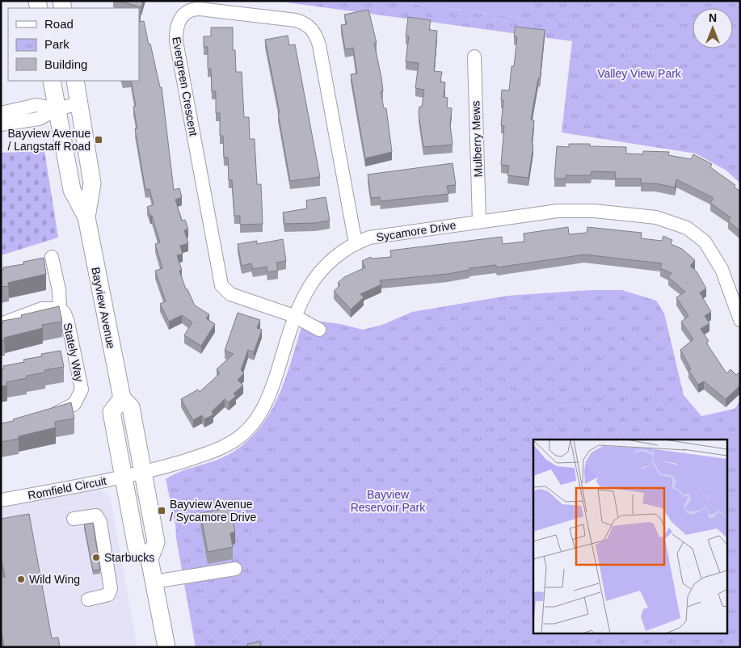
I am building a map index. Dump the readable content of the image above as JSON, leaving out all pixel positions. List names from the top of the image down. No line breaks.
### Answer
{"streets":{"main road":["Bayview Avenue"],"street":["Evergreen Crescent","Mulberry Mews","Sycamore Drive","Stately Way","Romfield Circuit"]},"crossings":[["Evergreen Crescent","Sycamore Drive"],["Mulberry Mews","Sycamore Drive"],["Sycamore Drive","Bayview Avenue"],["Sycamore Drive","Romfield Circuit"],["Bayview Avenue","Romfield Circuit"]],"parks":["Valley View Park","Bayview Reservoir Park"],"places":{"transit":["Bayview Avenue / Langstaff Road","Bayview Avenue / Sycamore Drive"],"other":["Starbucks","Wild Wing"]},"legend":["Road","Park","Building"],"north":"top"}
